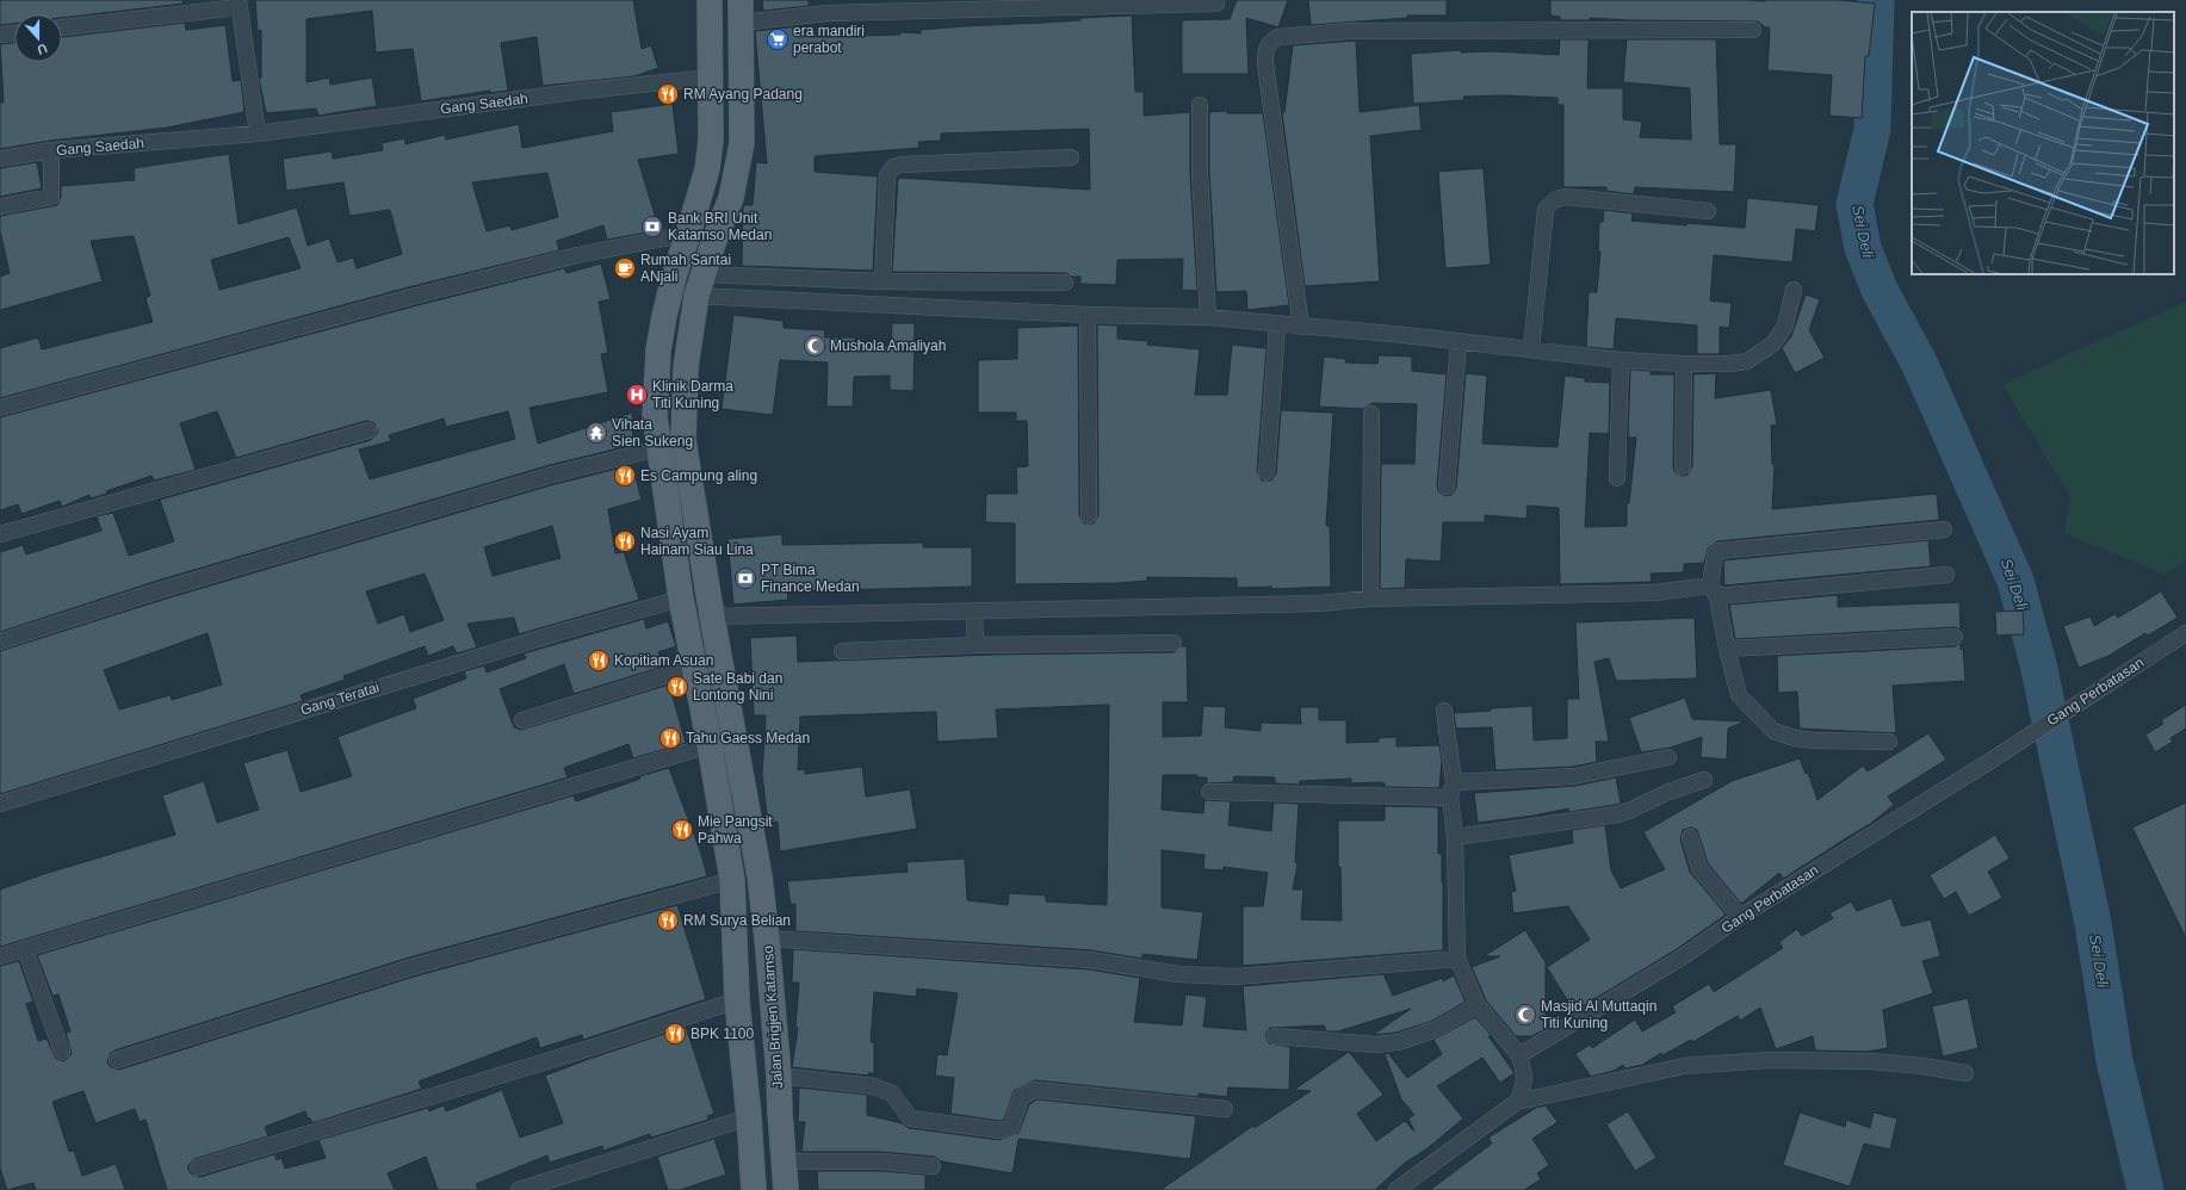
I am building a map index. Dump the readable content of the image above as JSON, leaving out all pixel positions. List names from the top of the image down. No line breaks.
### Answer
{"streets":{"main road":["Jalan Brigjen Katamso"],"street":["Gang Saedah","Gang Perbatasan","Gang Teratai"]},"water":["Sei Deli"],"places":{"supermarket":["era mandiri perabot"],"restaurant":["RM Ayang Padang","Es Campung aling","Nasi Ayam Hainam Siau Lina","Kopitiam Asuan","Sate Babi dan Lontong Nini","Tahu Gaess Medan","Mie Pangsit Pahwa","RM Surya Belian","BPK 1100"],"bank":["Bank BRI Unit Katamso Medan","PT Bima Finance Medan"],"cafe":["Rumah Santai ANjali"],"mosque":["Mushola Amaliyah","Masjid Al Muttaqin Titi Kuning"],"hospital":["Klinik Darma Titi Kuning"],"temple":["Vihata Sien Sukeng"]},"north":"bottom"}
